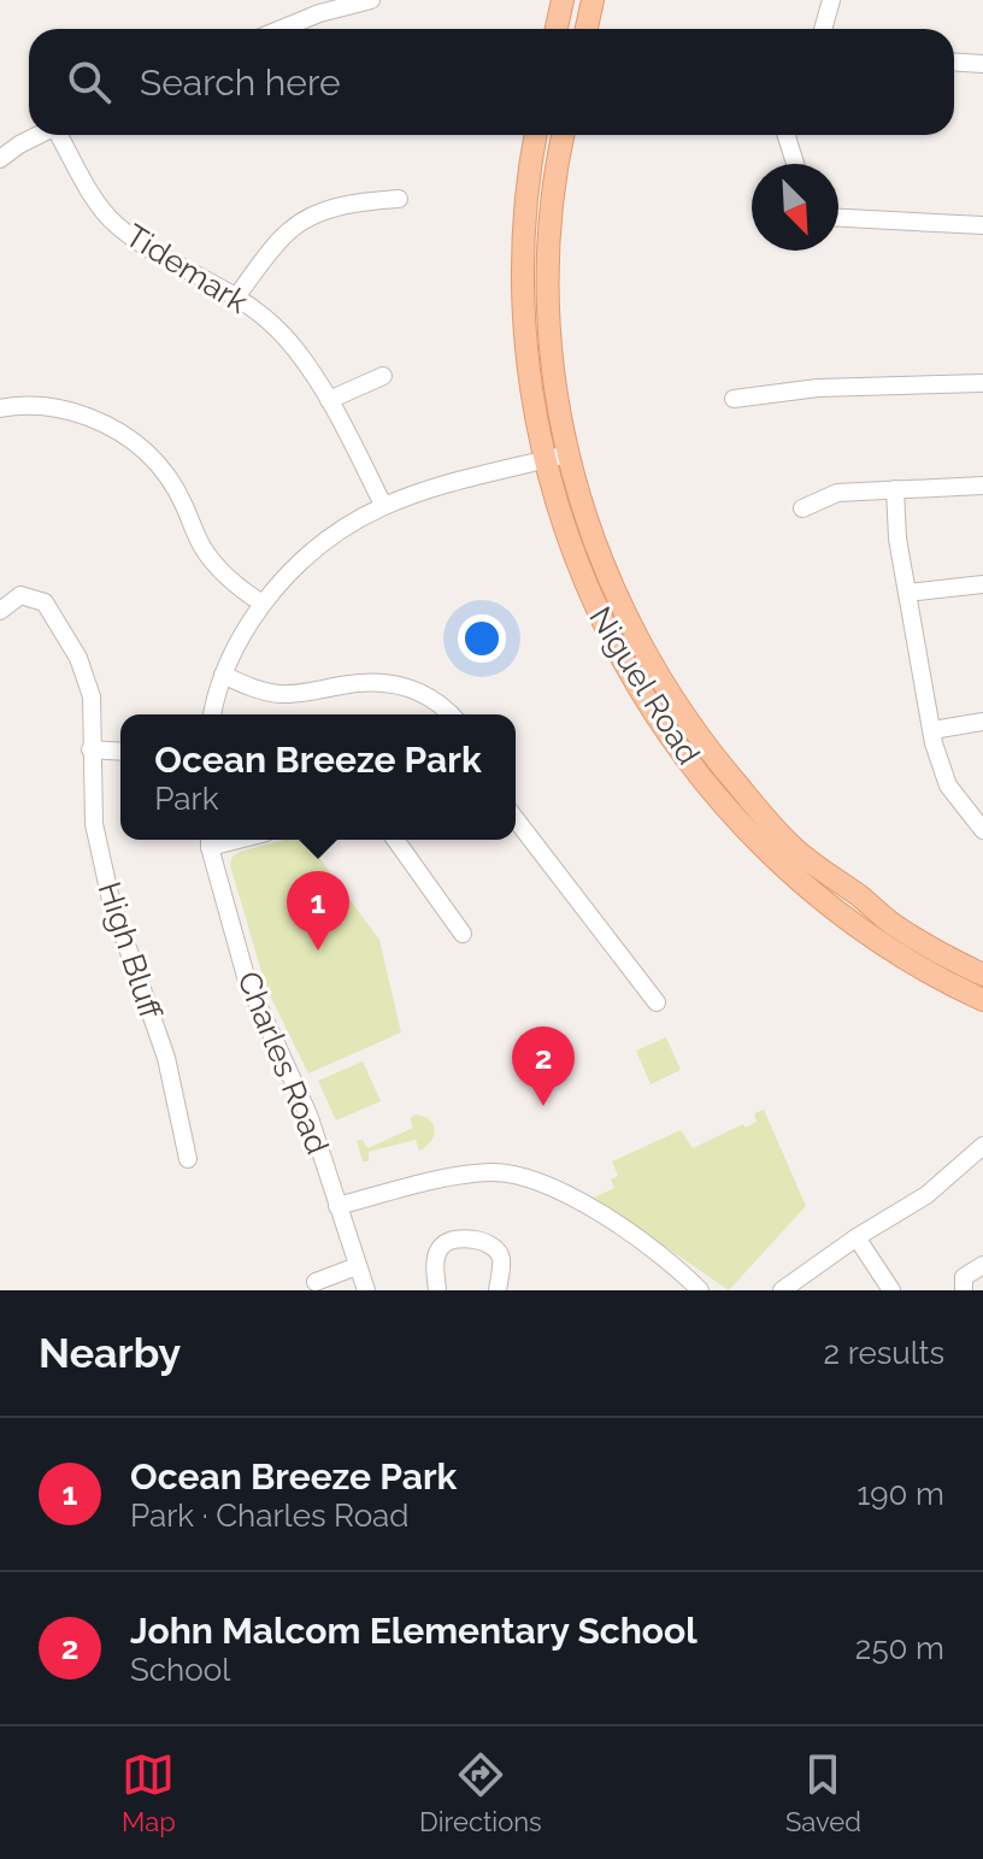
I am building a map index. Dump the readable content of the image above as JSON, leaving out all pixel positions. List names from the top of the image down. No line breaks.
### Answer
{"streets":{"main road":["Niguel Road"],"street":["Tidemark","High Bluff","Charles Road"]},"north":"bottom right","page":{"search":"Search here","popup":["Ocean Breeze Park","Park"],"pins":["1","2"],"heading":["Nearby","2 results"],"list":[{"mark":"1","name":"Ocean Breeze Park","note":"Park · Charles Road","value":"190 m"},{"mark":"2","name":"John Malcom Elementary School","note":"School","value":"250 m"}],"nav":["Map","Directions","Saved"]}}
